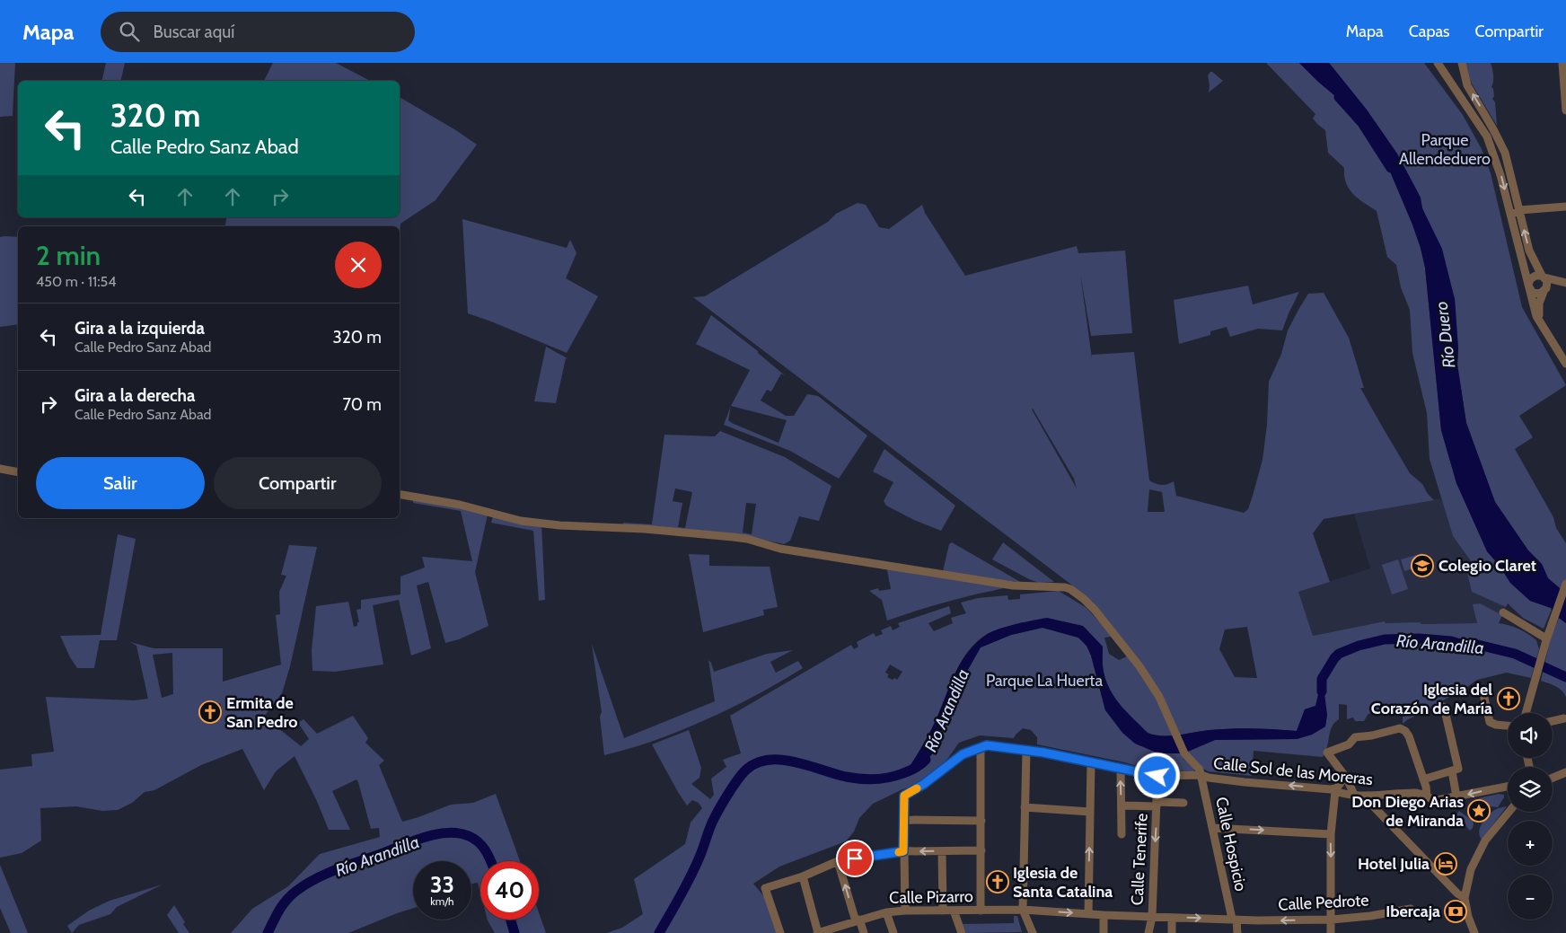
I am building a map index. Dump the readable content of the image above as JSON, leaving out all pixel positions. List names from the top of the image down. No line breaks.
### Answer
{"streets":{"street":["Calle Sol de las Moreras","Calle Hospicio","Calle Tenerife","Calle Pizarro","Calle Pedrote"]},"crossings":[["Calle Sol de las Moreras","Calle Hospicio"],["Calle Sol de las Moreras","Calle Tenerife"],["Calle Hospicio","Calle Pizarro"],["Calle Hospicio","Calle Pedrote"],["Calle Tenerife","Calle Pizarro"],["Calle Pizarro","Calle Pedrote"]],"one_way":["Calle Pedrote"],"water":["Río Duero","Río Arandilla"],"parks":["Parque Allendeduero","Parque La Huerta"],"places":{"school or university":["Colegio Claret"],"church":["Iglesia del Corazón de María","Ermita de San Pedro","Iglesia de Santa Catalina"],"place":["Don Diego Arias de Miranda"],"hotel":["Hotel Julia"],"bank":["Ibercaja"]},"page":{"header":"Mapa","search":"Buscar aquí","nav":["Mapa","Capas","Compartir"],"turn":["320 m","Calle Pedro Sanz Abad"],"heading":["2 min","450 m · 11:54"],"list":[{"name":"Gira a la izquierda","note":"Calle Pedro Sanz Abad","value":"320 m"},{"name":"Gira a la derecha","note":"Calle Pedro Sanz Abad","value":"70 m"}],"buttons":["Salir","Compartir"],"map_buttons":["+","−"],"speed":"33 km/h","limit":"40"}}
